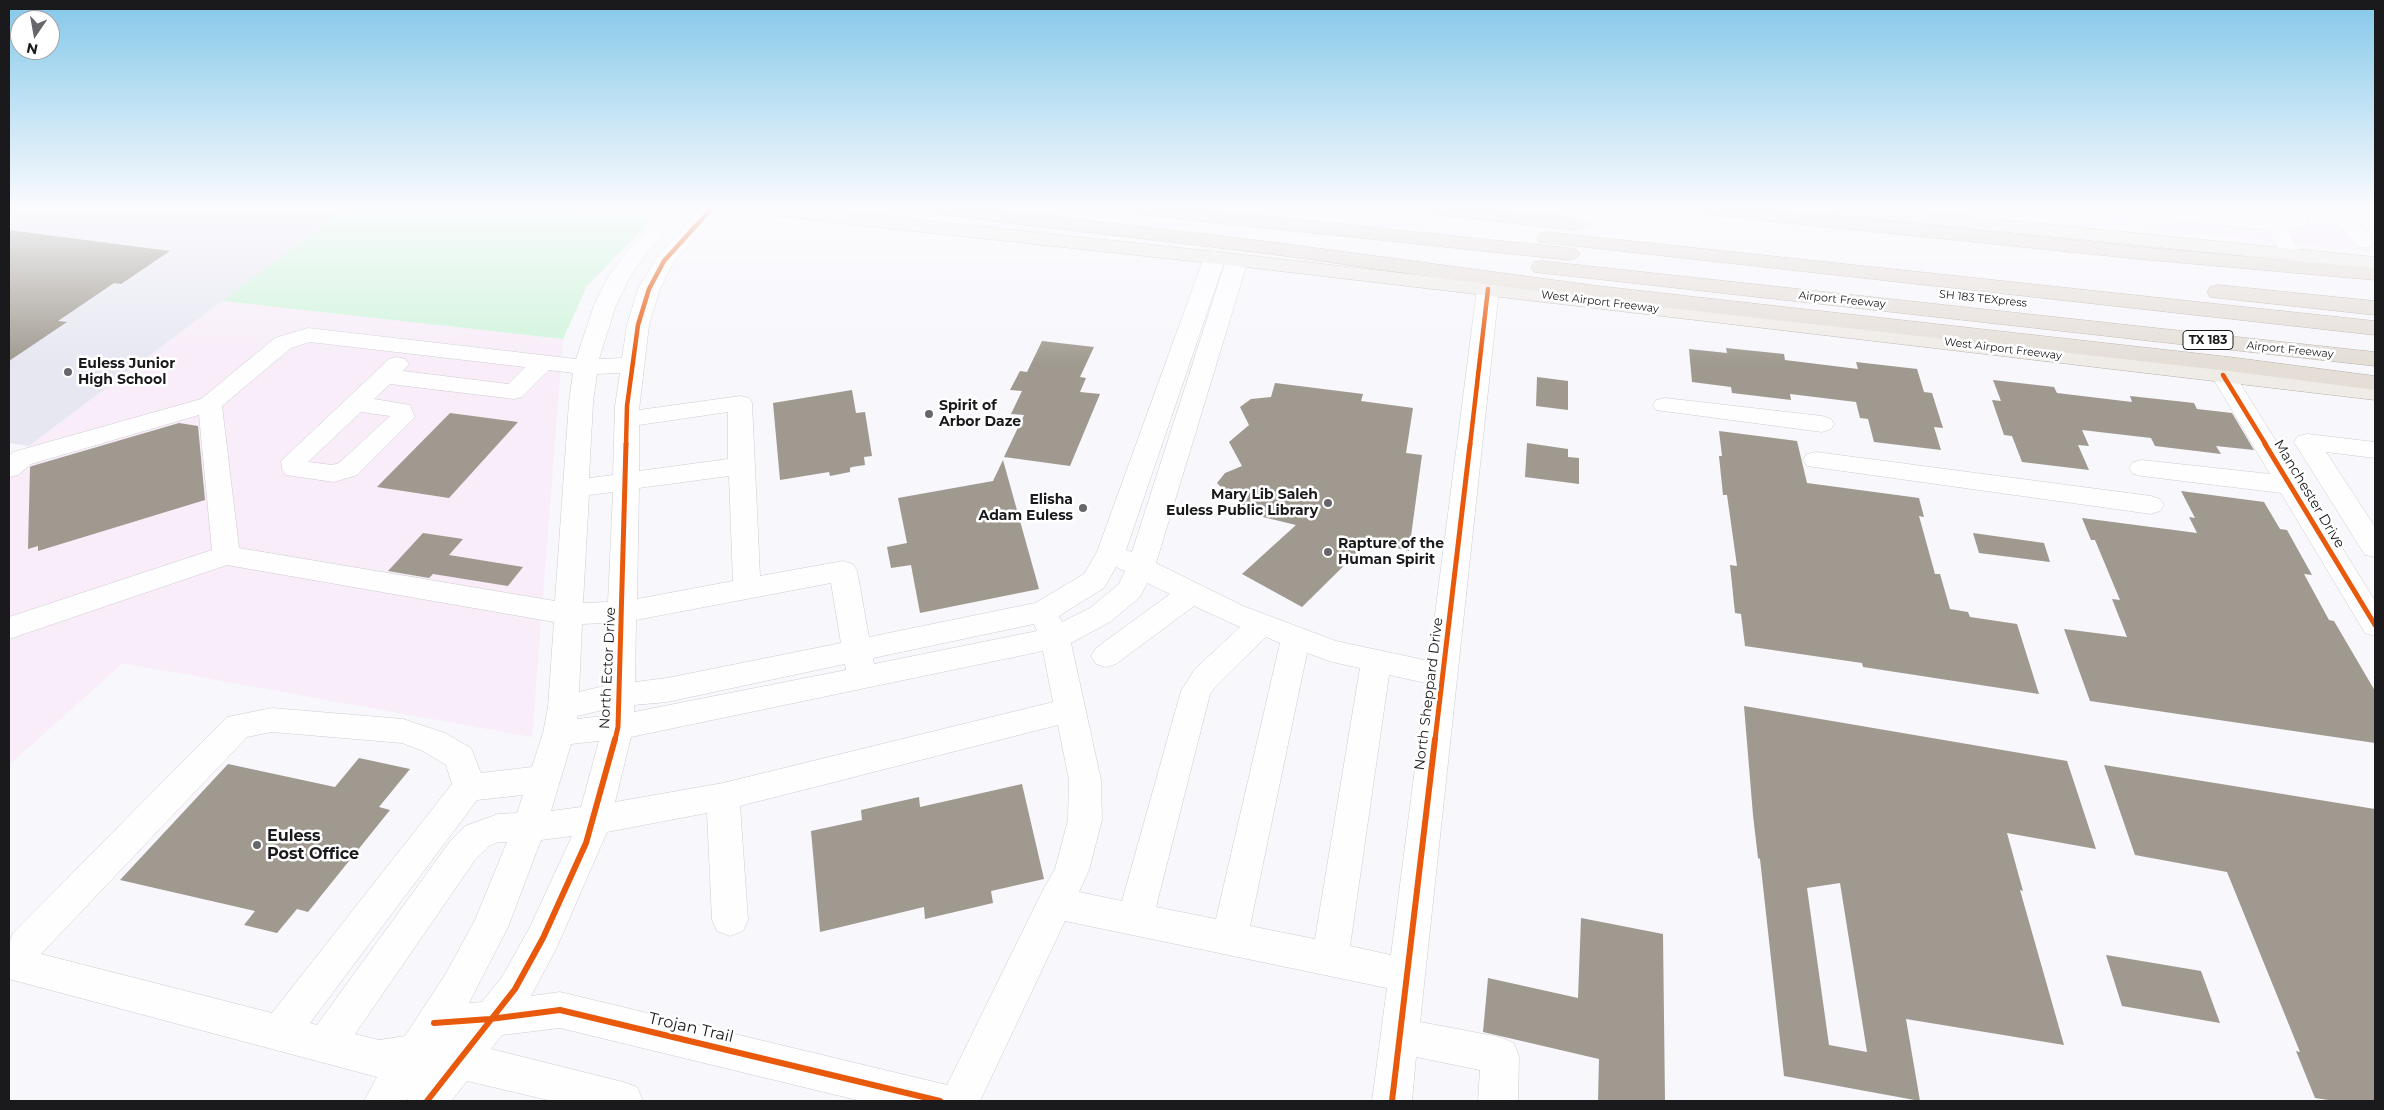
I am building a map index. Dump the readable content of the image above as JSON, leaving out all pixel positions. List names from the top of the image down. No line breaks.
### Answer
{"streets":{"highway":["SH 183 TEXpress","Airport Freeway","TX 183"],"main road":["West Airport Freeway"],"street":["Manchester Drive","North Ector Drive","North Sheppard Drive","Trojan Trail"]},"crossings":[["West Airport Freeway","Manchester Drive"],["West Airport Freeway","North Sheppard Drive"],["North Ector Drive","Trojan Trail"]],"places":["Euless Junior High School","Spirit of Arbor Daze","Mary Lib Saleh Euless Public Library","Elisha Adam Euless","Rapture of the Human Spirit","Euless Post Office"],"north":"bottom"}
